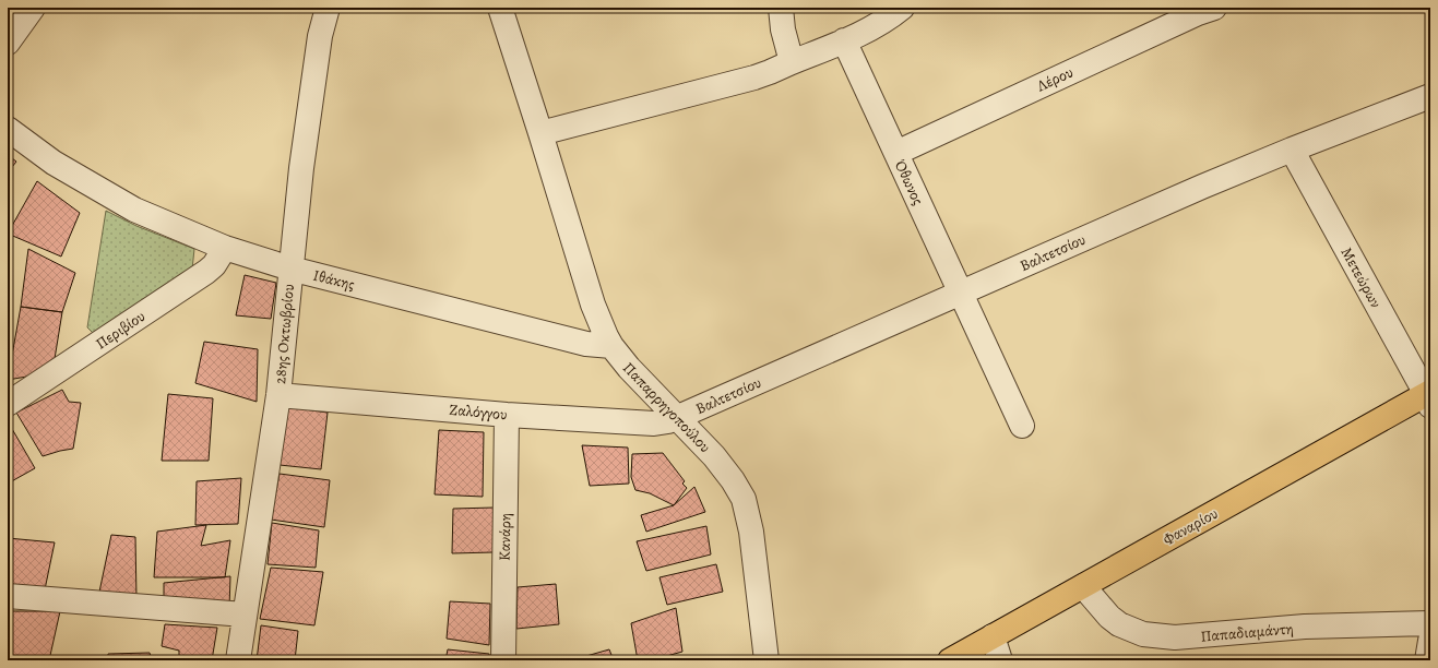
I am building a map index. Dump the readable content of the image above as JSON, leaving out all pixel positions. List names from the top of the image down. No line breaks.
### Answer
{"streets":{"main road":["Φαναρίου"],"street":["Λέρου","Όθωνος","Βαλτετσίου","Μετεώρων","Ιθάκης","Περιβίου","28ης Οκτωβρίου","Παπαρρηγοπούλου","Ζαλόγγου","Κανάρη","Παπαδιαμάντη"]},"crossings":[["Λέρου","Όθωνος"],["Όθωνος","Βαλτετσίου"],["Βαλτετσίου","Μετεώρων"],["Βαλτετσίου","Παπαρρηγοπούλου"],["Βαλτετσίου","Ζαλόγγου"],["Μετεώρων","Φαναρίου"],["Ιθάκης","Περιβίου"],["Ιθάκης","28ης Οκτωβρίου"],["Ιθάκης","Παπαρρηγοπούλου"],["28ης Οκτωβρίου","Ζαλόγγου"],["Παπαρρηγοπούλου","Ζαλόγγου"],["Ζαλόγγου","Κανάρη"],["Φαναρίου","Παπαδιαμάντη"]]}
